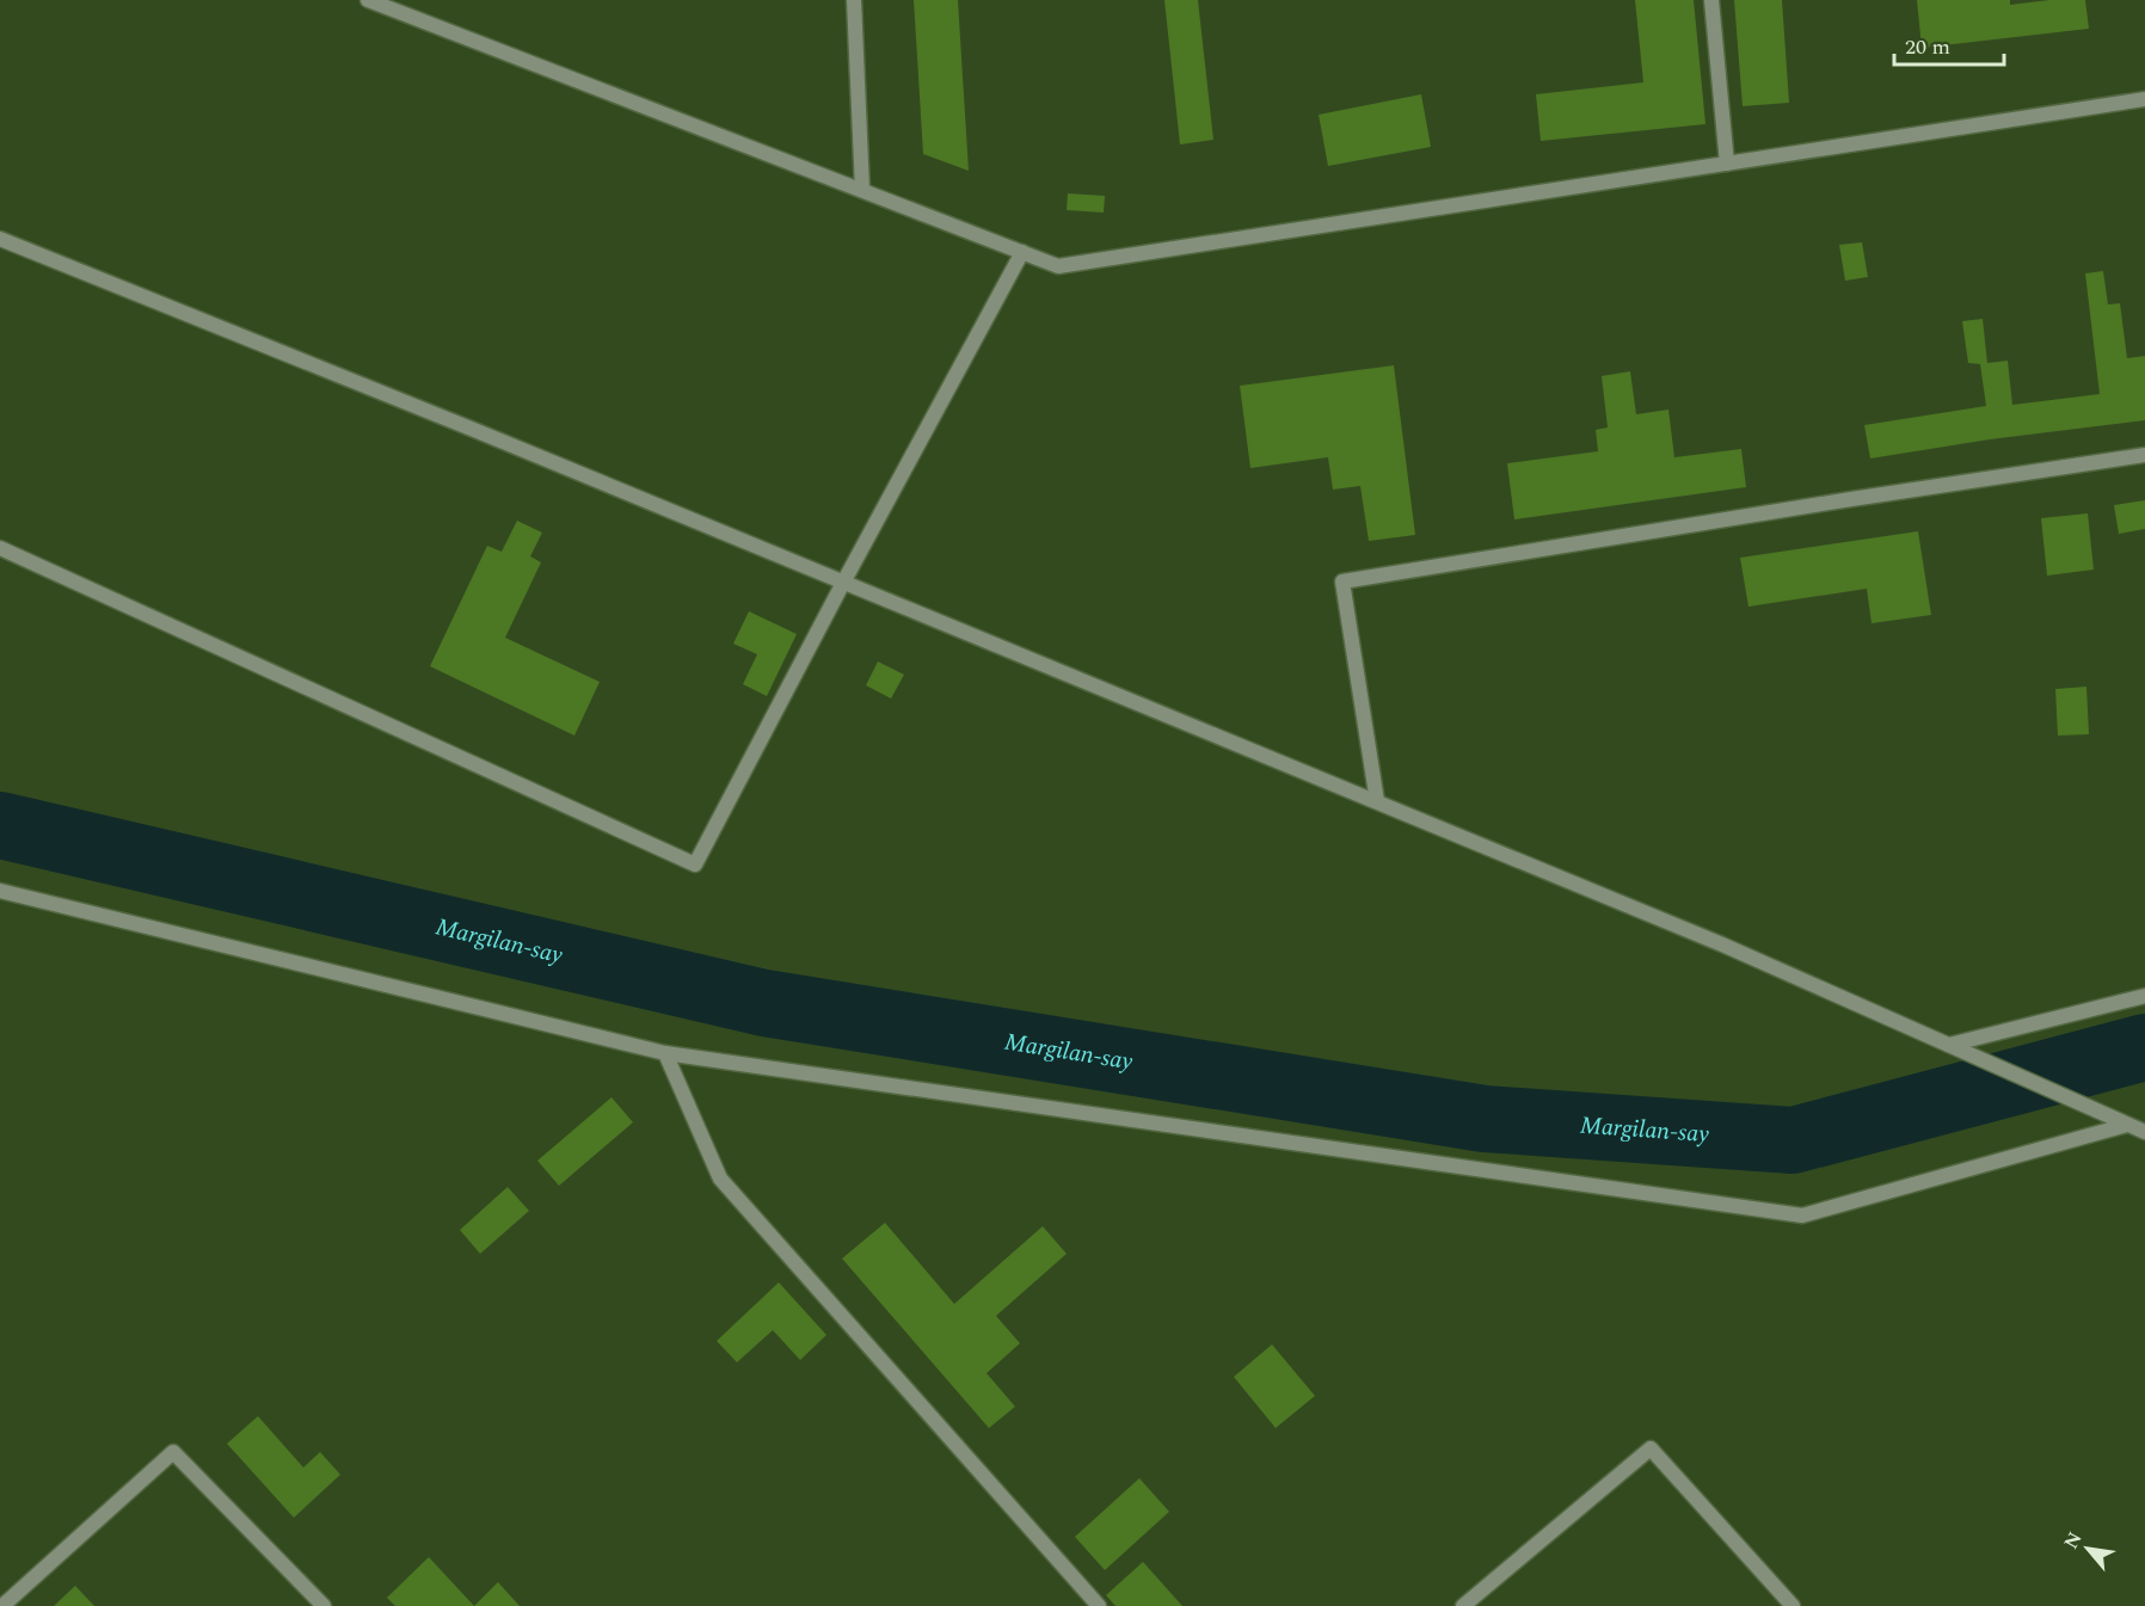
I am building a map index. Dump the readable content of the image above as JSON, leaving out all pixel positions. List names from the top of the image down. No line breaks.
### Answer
{"water":["Margilan-say"],"scale_bar":"20 m","north":"top left"}
